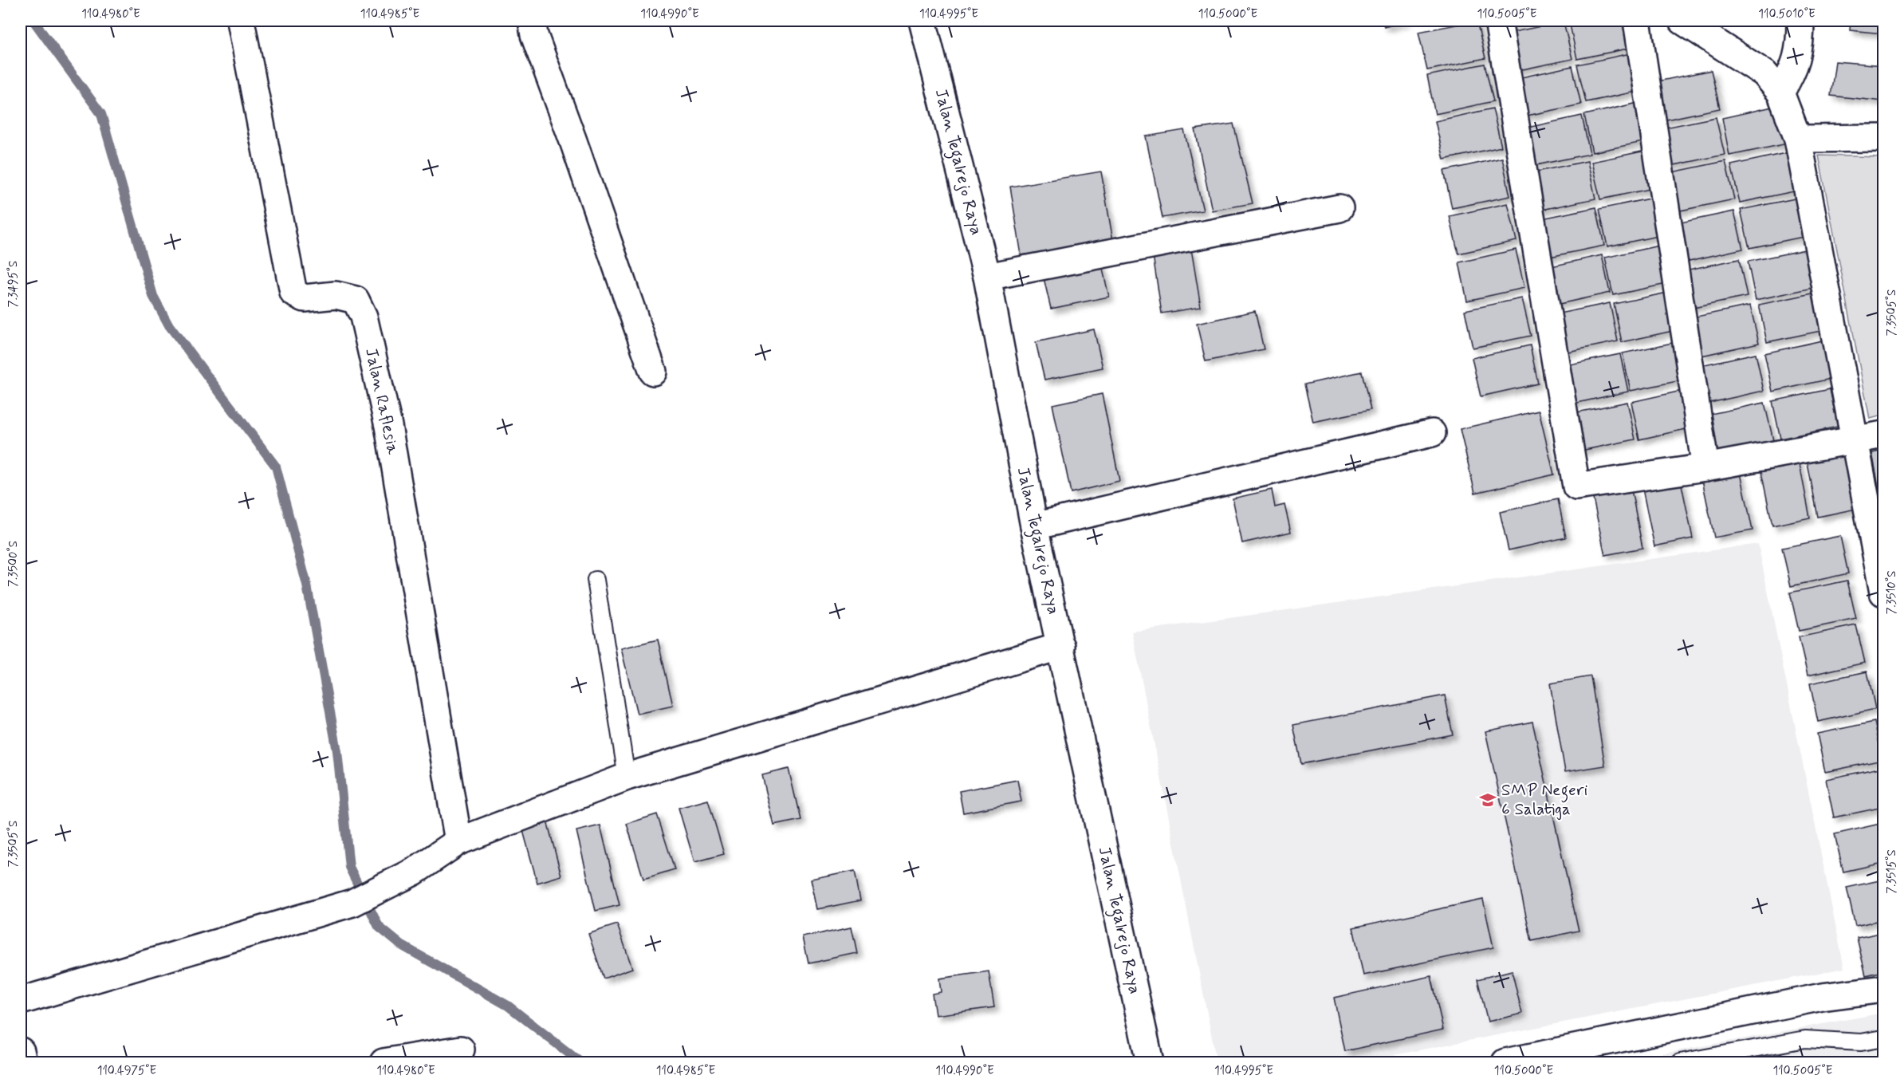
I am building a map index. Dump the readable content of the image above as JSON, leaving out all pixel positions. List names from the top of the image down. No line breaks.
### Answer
{"streets":{"street":["Jalan Tegalrejo Raya","Jalan Raflesia"]},"places":{"school or university":["SMP Negeri 6 Salatiga"]},"coordinates":["110.4980°E","110.4985°E","110.4990°E","110.4995°E","110.5000°E","110.5005°E","110.5010°E","7.3495°S","7.3505°S","7.3500°S","7.3510°S","7.3515°S","110.4975°E"]}
